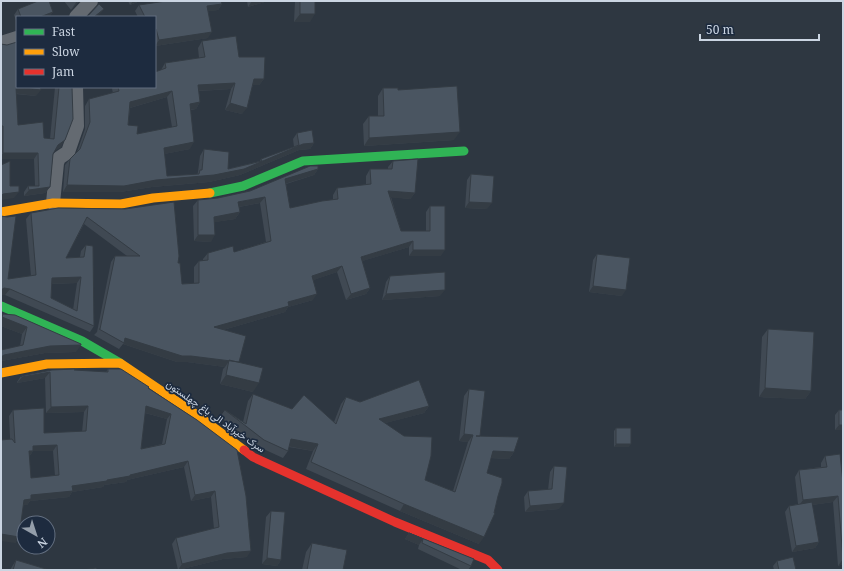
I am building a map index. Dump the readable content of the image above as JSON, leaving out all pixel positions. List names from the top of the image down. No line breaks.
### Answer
{"streets":{"street":["سرک خیرآباد الی باغ چهلستون"]},"legend":["Fast","Slow","Jam"],"scale_bar":"50 m","north":"bottom right"}
